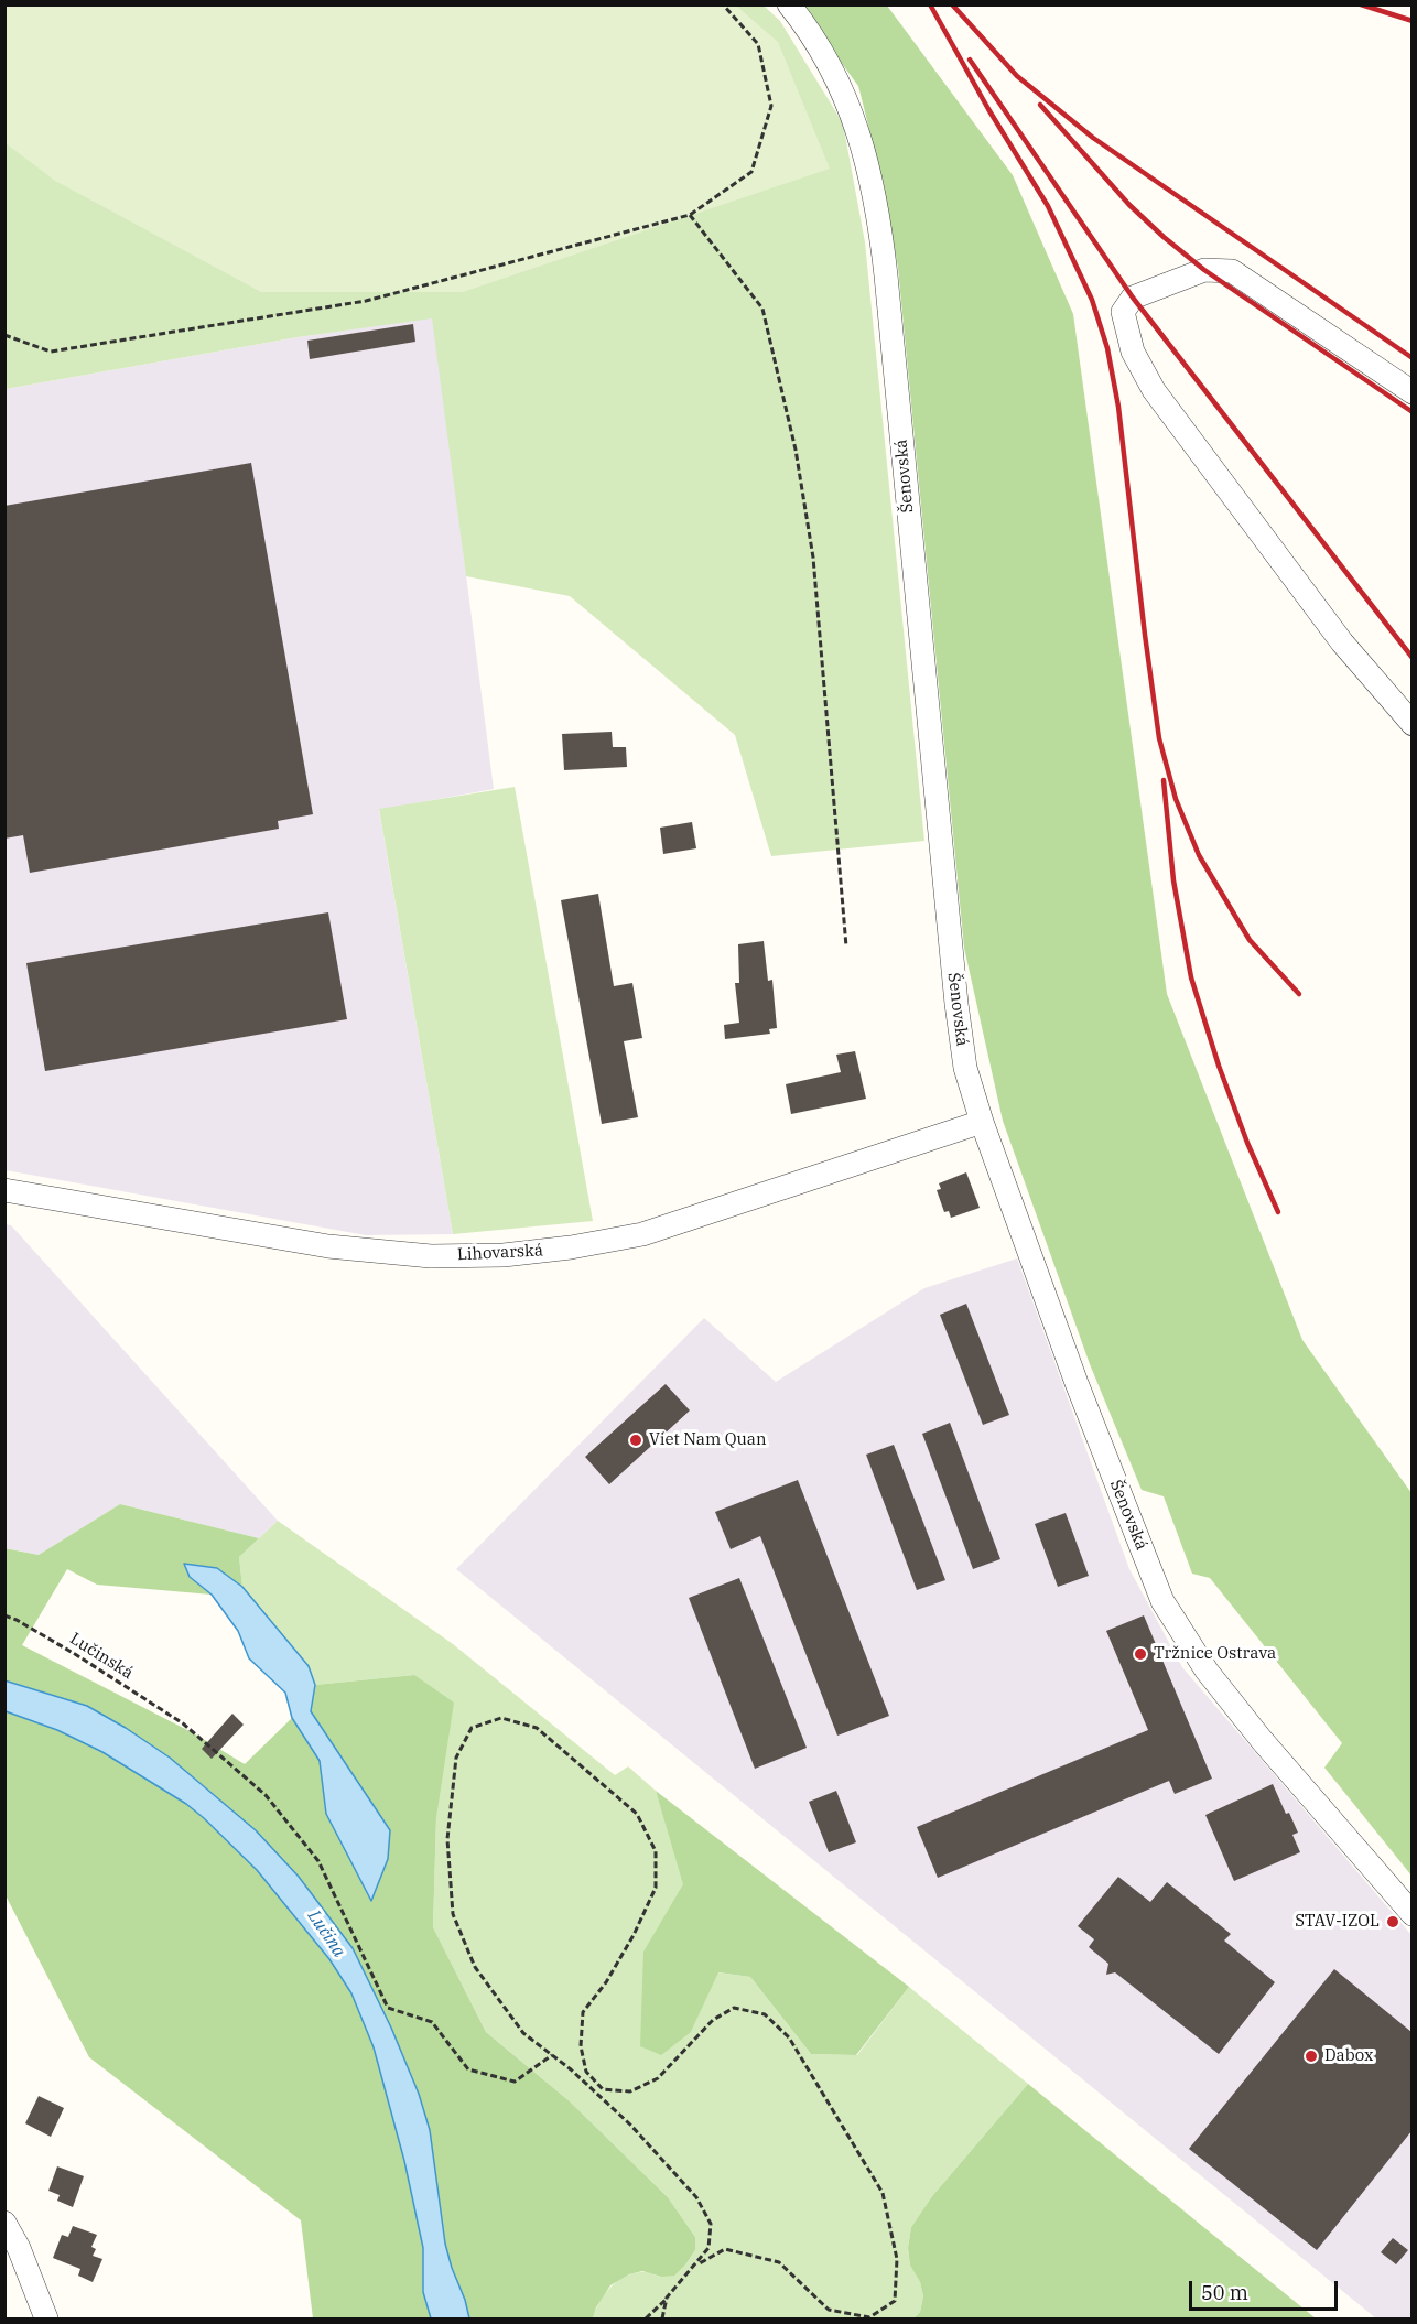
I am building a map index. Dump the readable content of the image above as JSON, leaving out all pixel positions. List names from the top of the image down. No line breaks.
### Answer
{"streets":{"street":["Šenovská","Lihovarská"],"path":["Lučinská"]},"crossings":[["Šenovská","Lihovarská"]],"water":["Lučina"],"places":["Viet Nam Quan","Tržnice Ostrava","STAV-IZOL","Dabox"],"scale_bar":"50 m"}
